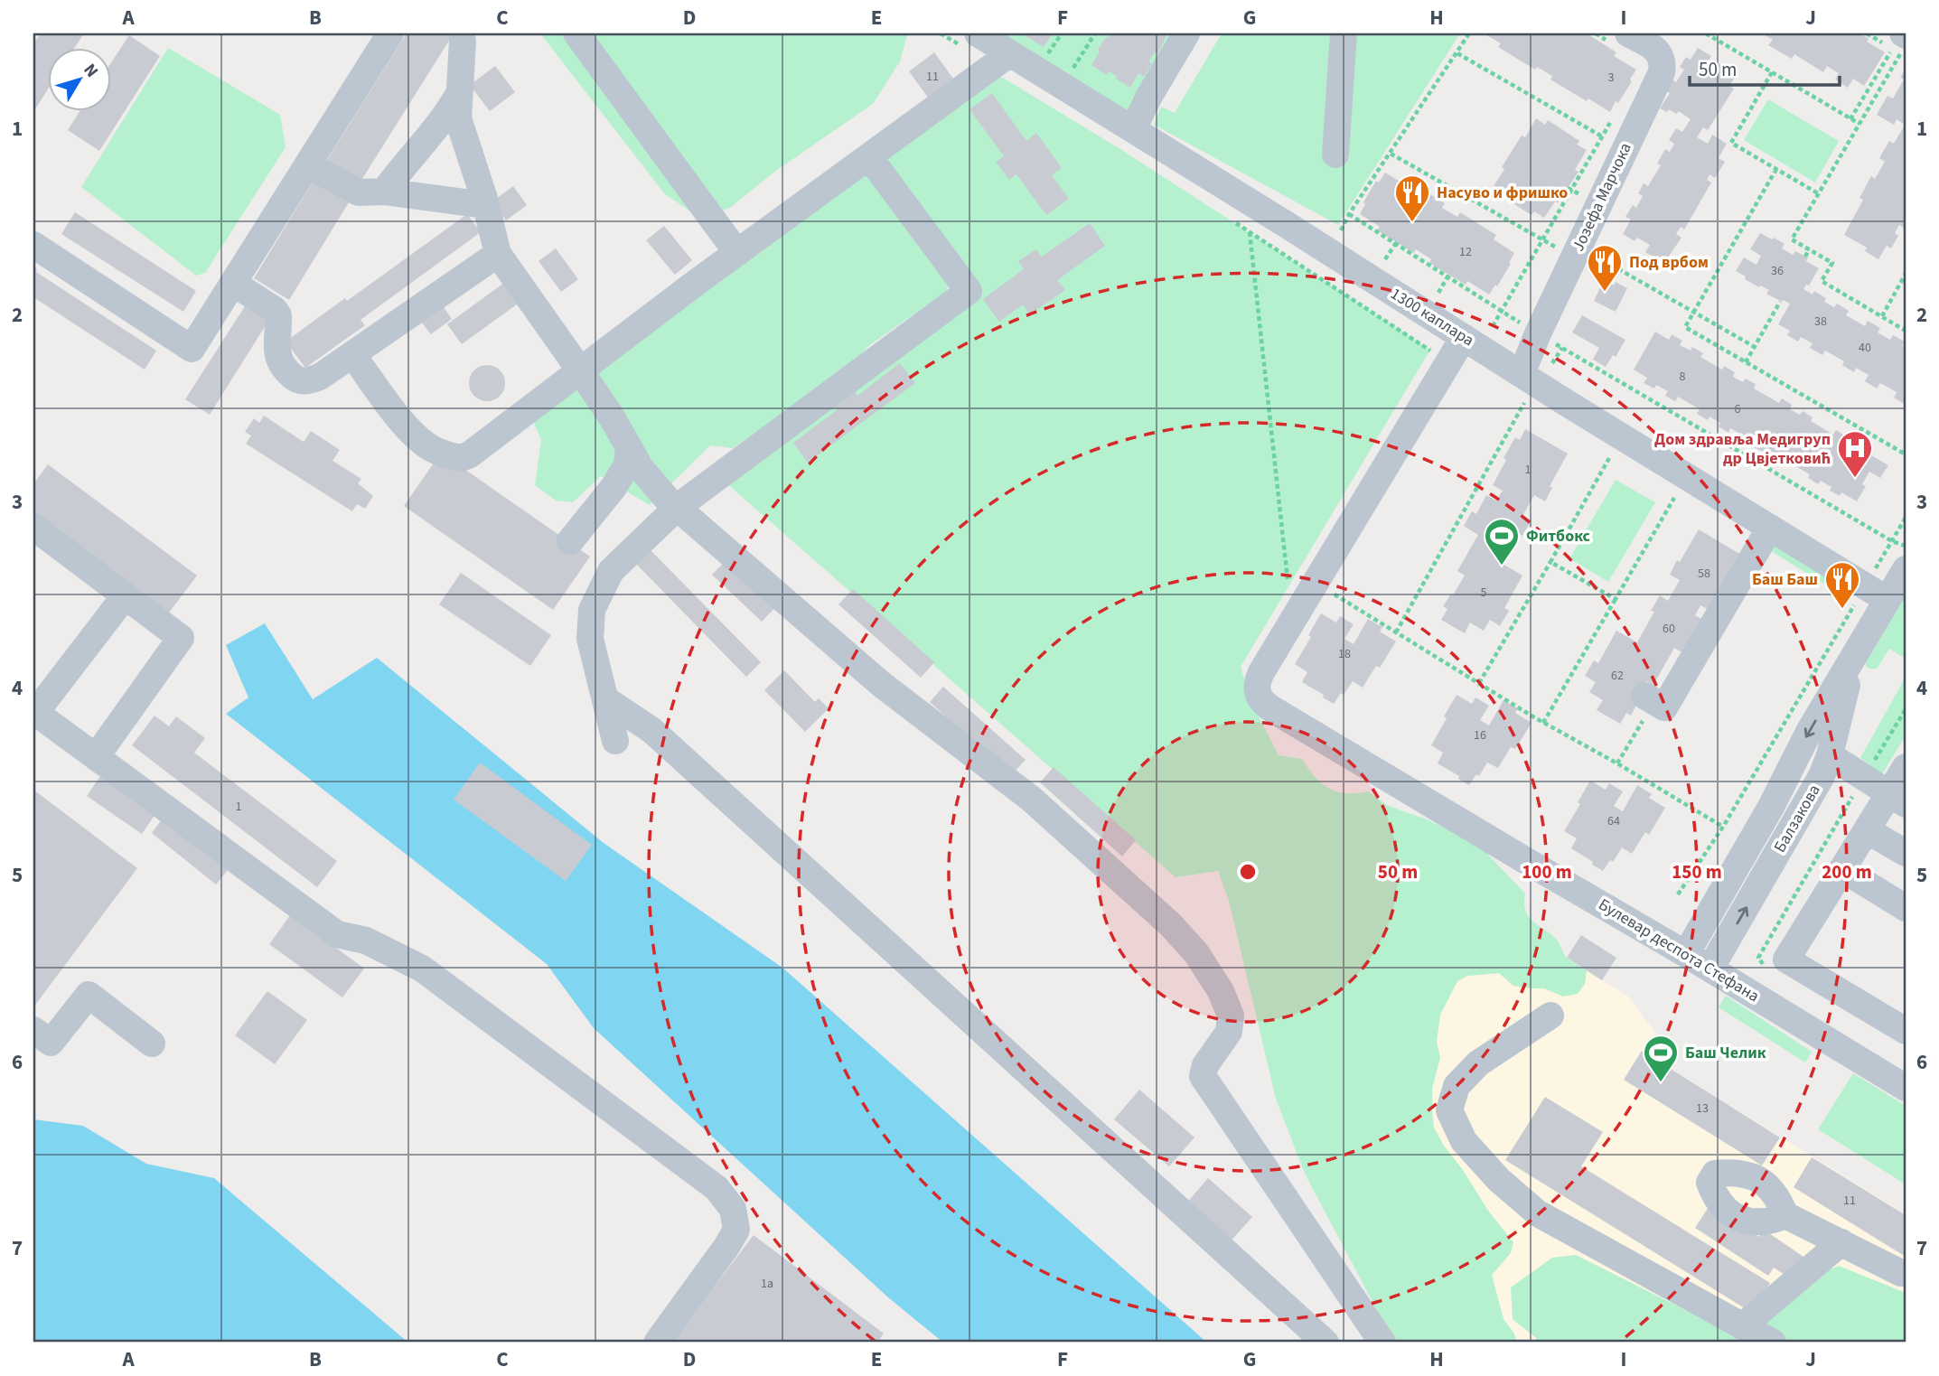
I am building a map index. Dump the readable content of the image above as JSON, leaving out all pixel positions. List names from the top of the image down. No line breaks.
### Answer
{"streets":{"street":["Јозефа Марчока","1300 каплара","Балзакова","Булевар деспота Стефана"]},"crossings":[["Јозефа Марчока","1300 каплара"],["1300 каплара","Балзакова"],["Балзакова","Булевар деспота Стефана"]],"places":{"restaurant":["Насуво и фришко","Под врбом","Баш Баш"],"hospital":["Дом здравља Медигруп др Цвјетковић"],"sports":["Фитбокс","Баш Челик"]},"house_numbers":["11","3","12","36","38","40","8","6","1","58","5","60","18","62","16","1","64","13","11","1a"],"scale_bar":"50 m","north":"top right","grid":{"columns":["A","B","C","D","E","F","G","H","I","J"],"rows":["1","2","3","4","5","6","7"]},"rings":["50 m","100 m","150 m","200 m"]}
